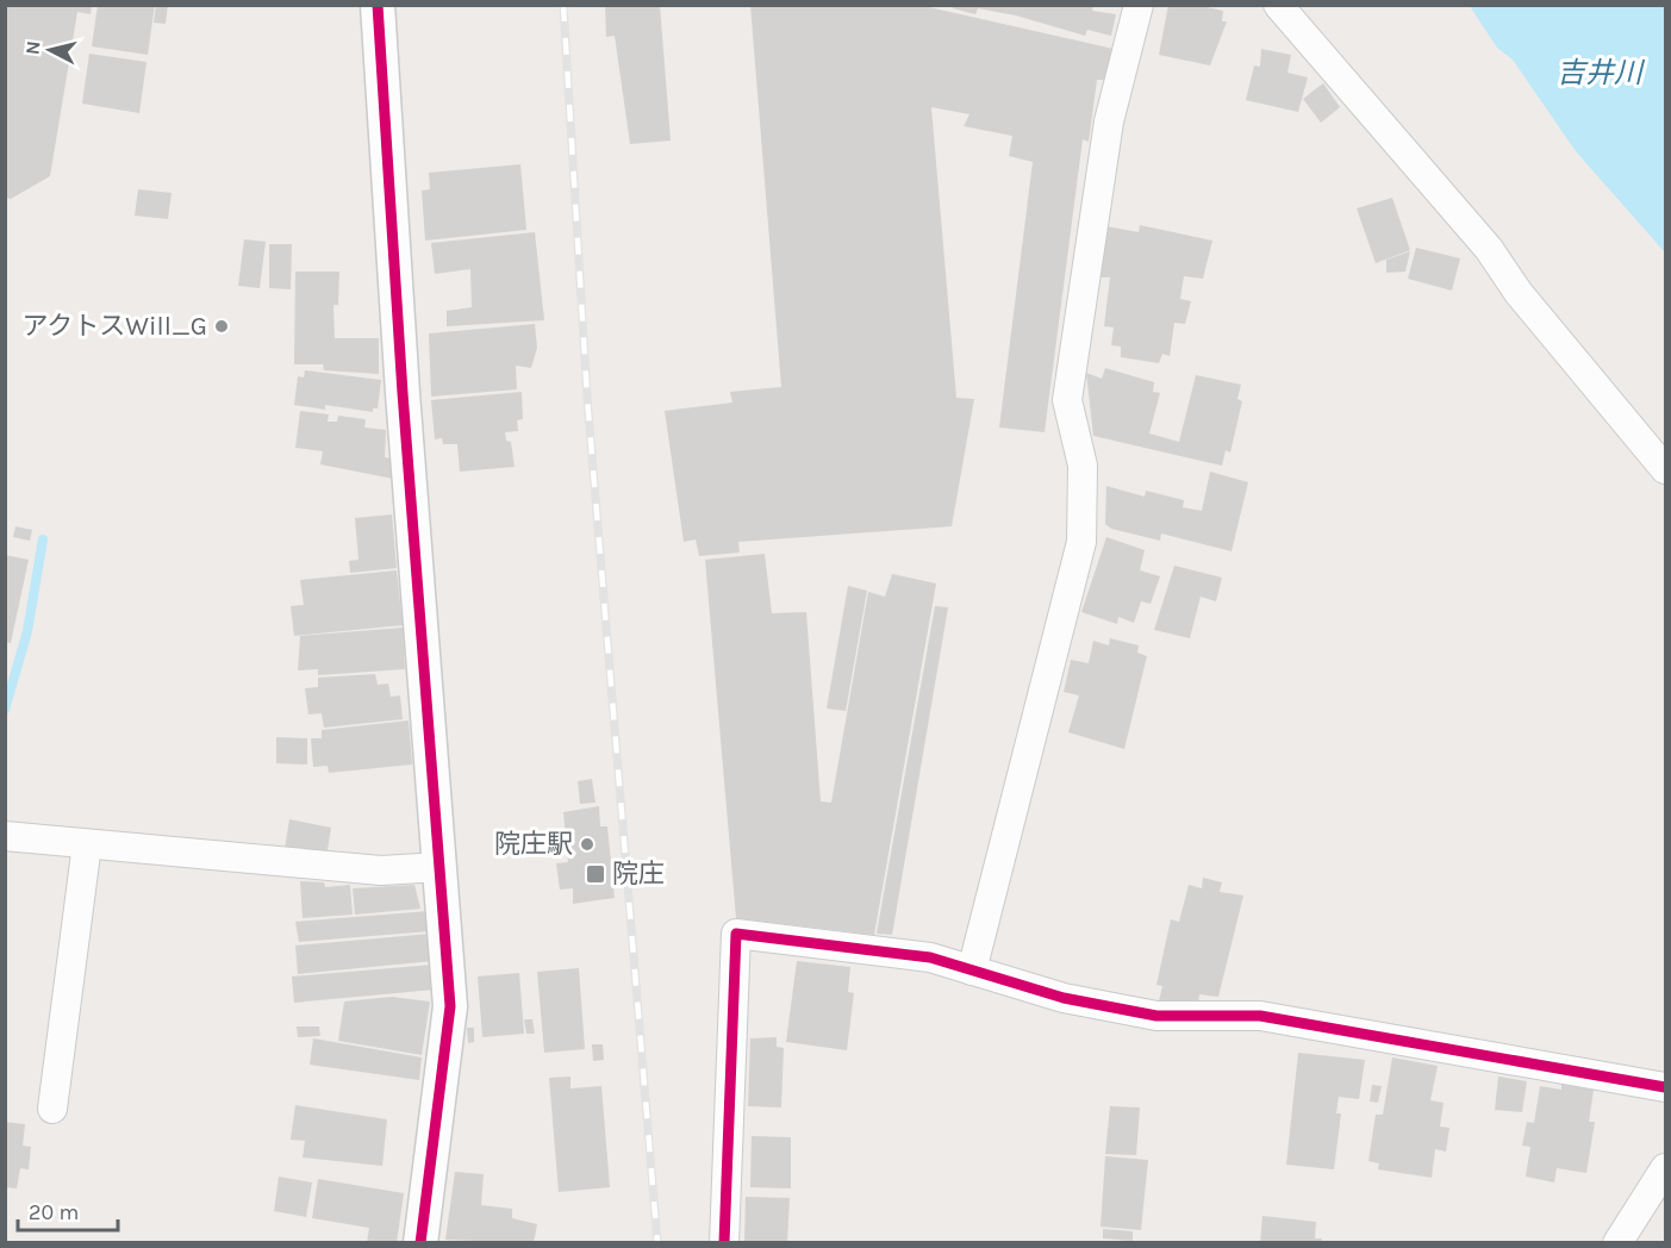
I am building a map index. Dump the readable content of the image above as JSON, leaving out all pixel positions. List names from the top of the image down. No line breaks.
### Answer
{"water":["吉井川"],"places":{"other":["アクトスWill_G","院庄駅"],"transit":["院庄"]},"scale_bar":"20 m","north":"left"}
